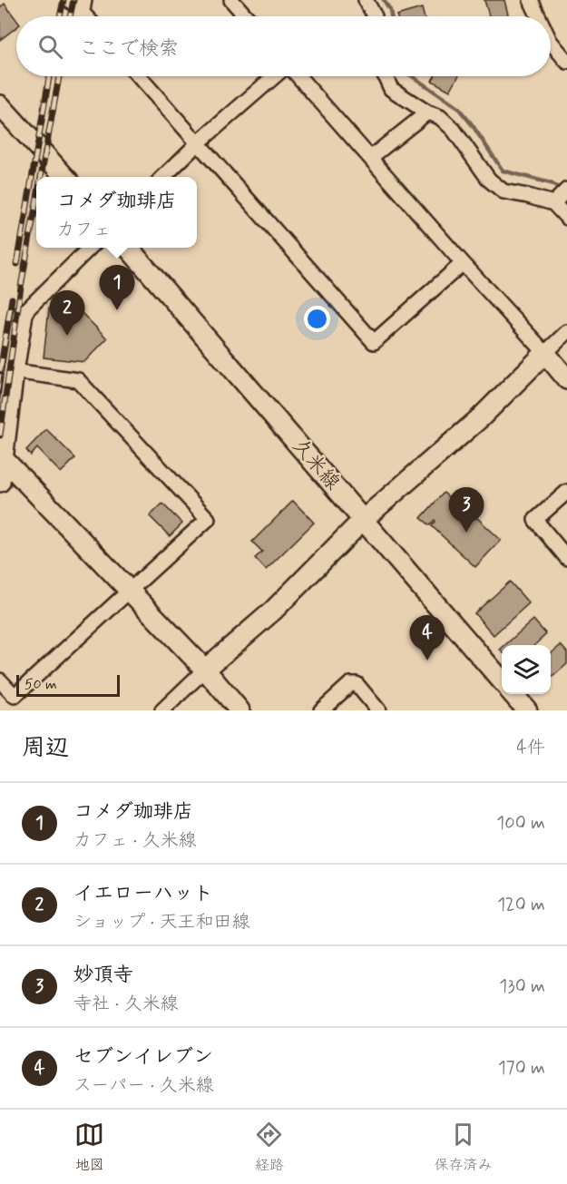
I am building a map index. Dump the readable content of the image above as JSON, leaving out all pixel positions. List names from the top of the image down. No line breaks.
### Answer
{"streets":{"street":["久米線"]},"scale_bar":"50 m","page":{"search":"ここで検索","popup":["コメダ珈琲店","カフェ"],"pins":["1","2","3","4"],"scale":"50 m","heading":["周辺","4件"],"list":[{"mark":"1","name":"コメダ珈琲店","note":"カフェ · 久米線","value":"100 m"},{"mark":"2","name":"イエローハット","note":"ショップ · 天王和田線","value":"120 m"},{"mark":"3","name":"妙頂寺","note":"寺社 · 久米線","value":"130 m"},{"mark":"4","name":"セブンイレブン","note":"スーパー · 久米線","value":"170 m"}],"nav":["地図","経路","保存済み"]}}
